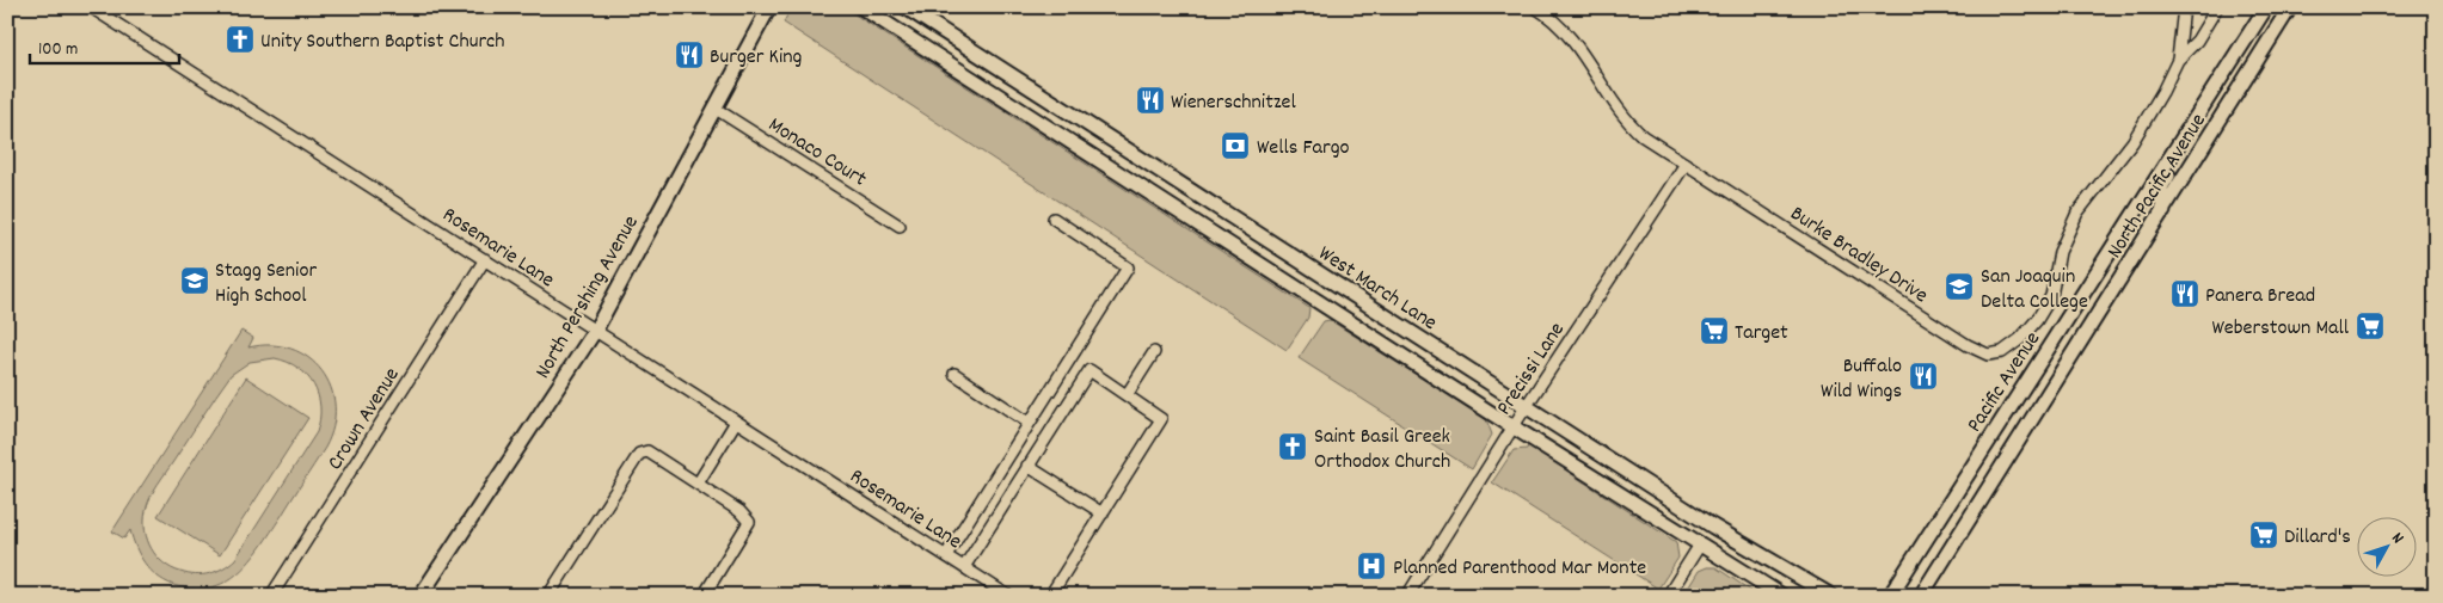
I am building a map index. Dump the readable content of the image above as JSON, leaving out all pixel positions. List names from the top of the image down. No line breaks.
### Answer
{"streets":{"main road":["North Pacific Avenue","West March Lane","North Pershing Avenue","Pacific Avenue"],"street":["Monaco Court","Rosemarie Lane","Burke Bradley Drive","Precissi Lane","Crown Avenue"]},"crossings":[["Monaco Court","North Pershing Avenue"],["Rosemarie Lane","North Pershing Avenue"],["Rosemarie Lane","Crown Avenue"],["Burke Bradley Drive","Precissi Lane"],["West March Lane","Precissi Lane"]],"places":{"church":["Unity Southern Baptist Church","Saint Basil Greek Orthodox Church"],"restaurant":["Burger King","Wienerschnitzel","Panera Bread","Buffalo Wild Wings"],"bank":["Wells Fargo"],"school or university":["Stagg Senior High School","San Joaquin Delta College"],"supermarket":["Weberstown Mall","Target","Dillard's"],"hospital":["Planned Parenthood Mar Monte"]},"scale_bar":"100 m","north":"top right"}
